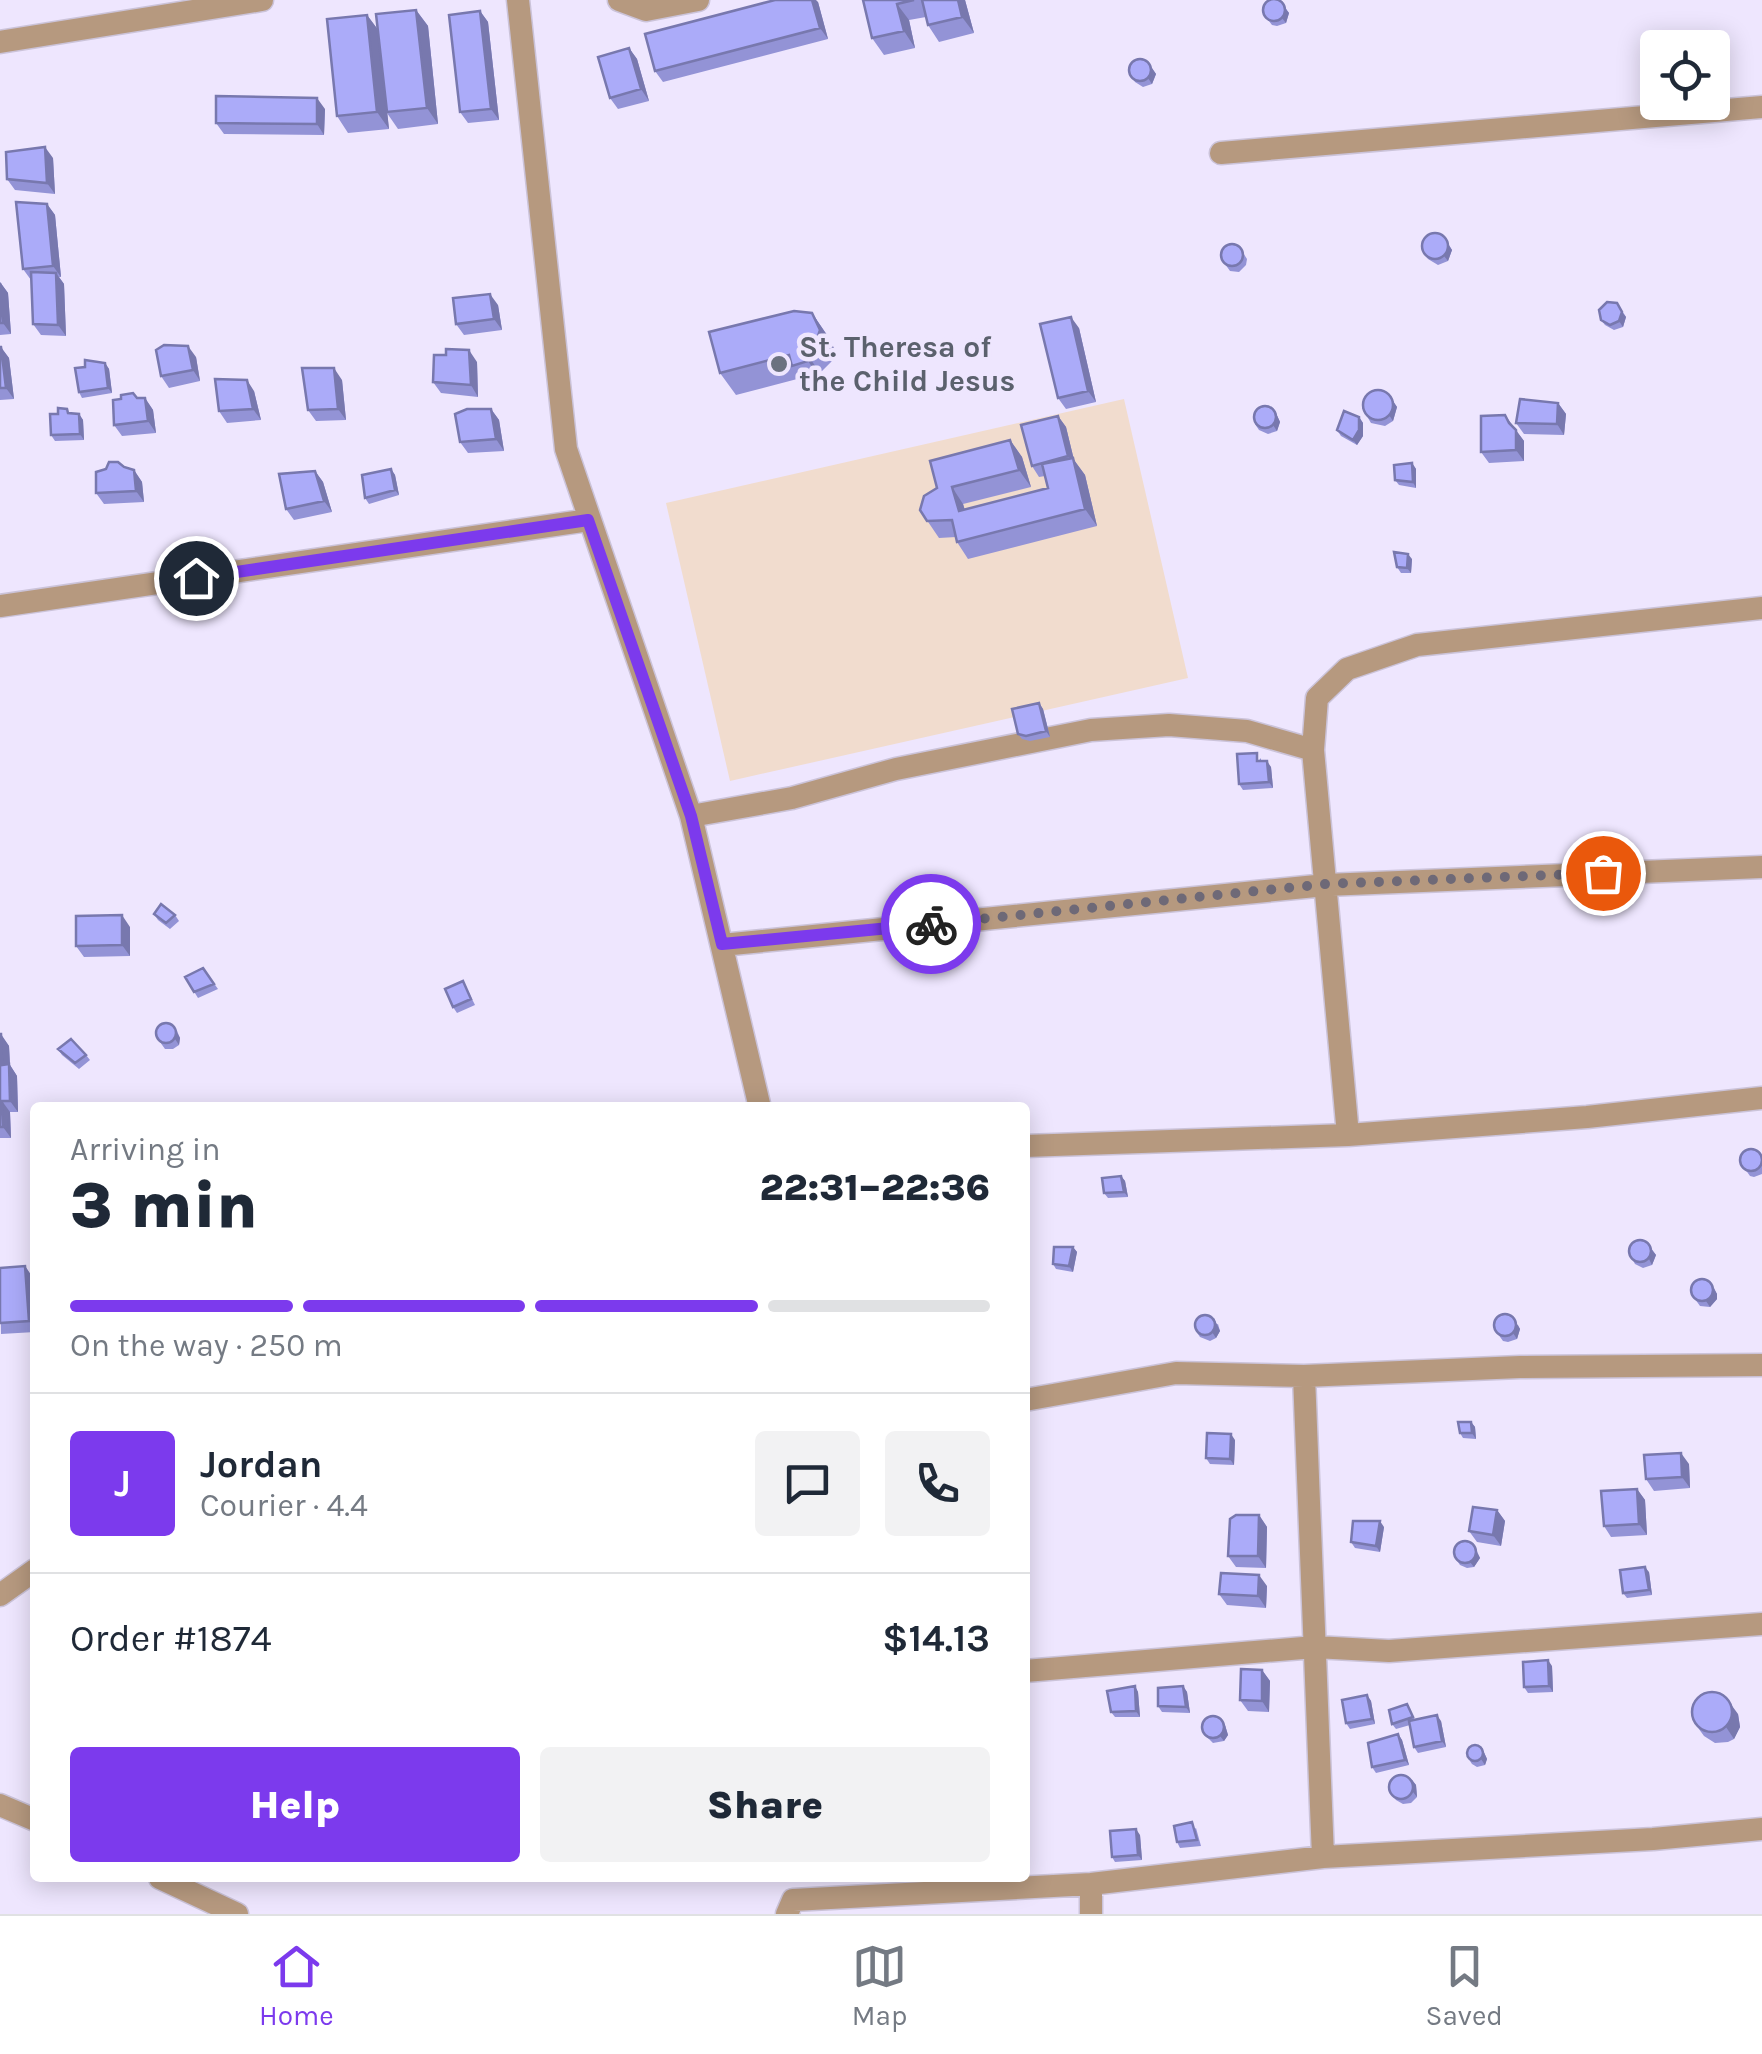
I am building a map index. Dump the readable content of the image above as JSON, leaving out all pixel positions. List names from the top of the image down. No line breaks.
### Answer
{"places":["St. Theresa of the Child Jesus"],"page":{"heading":["3 min","Arriving in","22:31–22:36"],"panel":["Jordan","Courier · 4.4","Order #1874","$14.13"],"bar":"On the way · 250 m","round":"J","buttons":["Help","Share"],"tabs":["Home","Map","Saved"]}}
